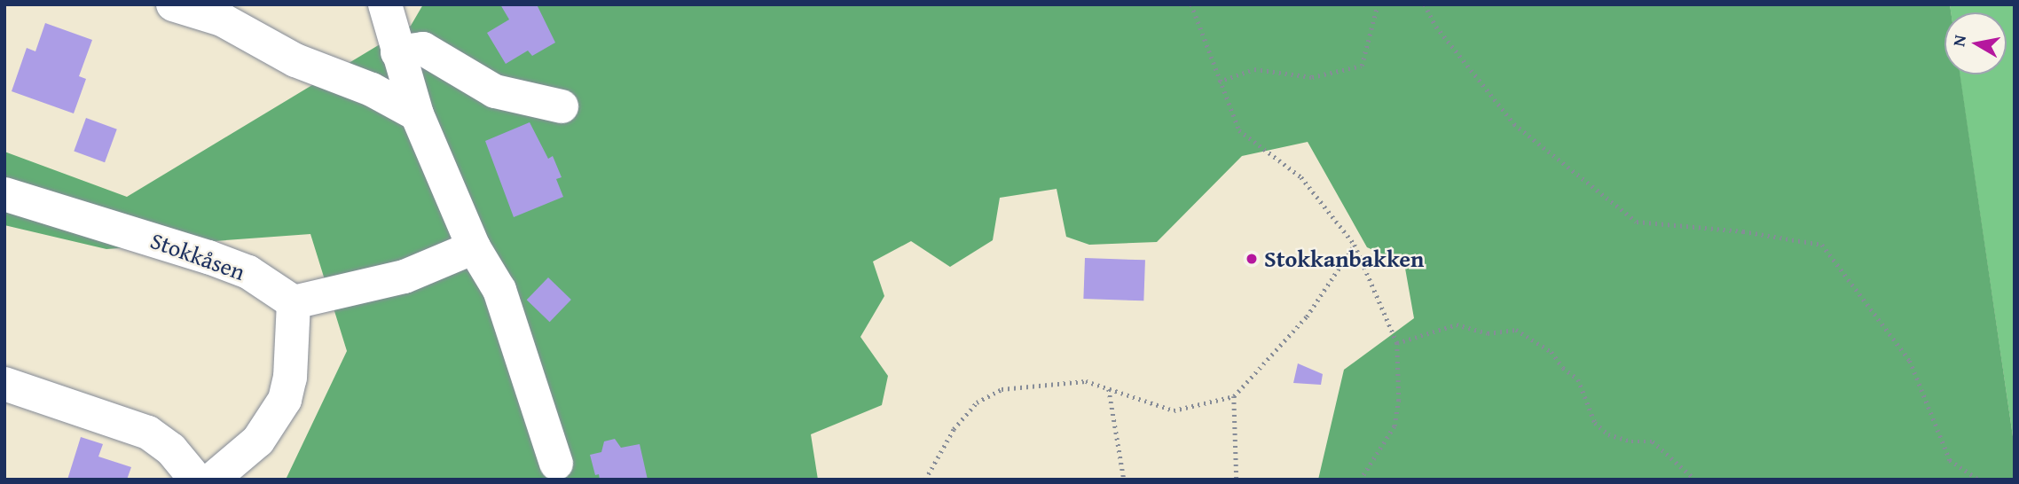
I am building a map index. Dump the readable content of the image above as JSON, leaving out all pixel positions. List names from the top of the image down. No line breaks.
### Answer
{"streets":{"street":["Stokkåsen"]},"places":["Stokkanbakken"],"north":"left"}
